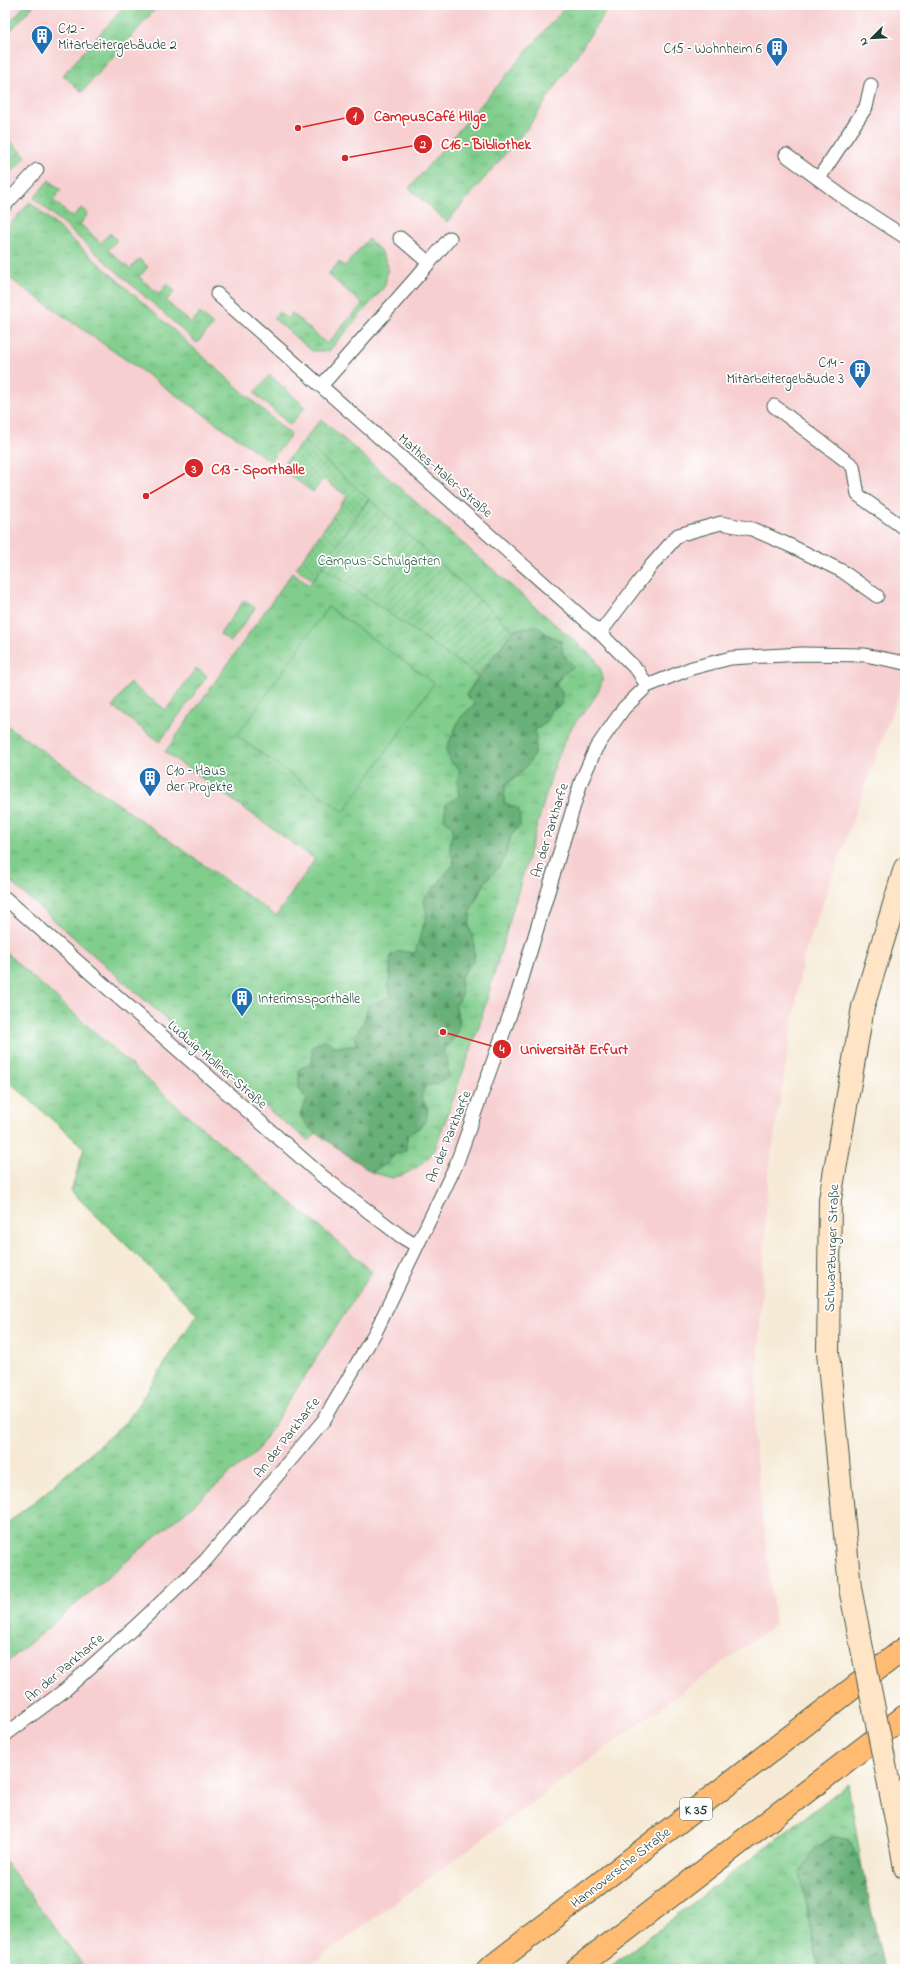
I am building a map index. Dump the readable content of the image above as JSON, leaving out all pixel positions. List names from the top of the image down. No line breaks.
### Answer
{"streets":{"highway":["K 35","Hannoversche Straße"],"street":["Schwarzburger Straße"],"lane":["Mathes-Maler-Straße","An der Parkharfe","Ludwig-Mollner-Straße"]},"crossings":[["Mathes-Maler-Straße","An der Parkharfe"],["An der Parkharfe","Ludwig-Mollner-Straße"]],"parks":["Campus-Schulgarten"],"places":{"building":["C12 – Mitarbeitergebäude 2","C15 – Wohnheim 6","C14 – Mitarbeitergebäude 3","C10 – Haus der Projekte","Interimssporthalle"],"other":["CampusCafé Hilge","C16 – Bibliothek","C13 – Sporthalle","Universität Erfurt"]},"north":"bottom left"}
